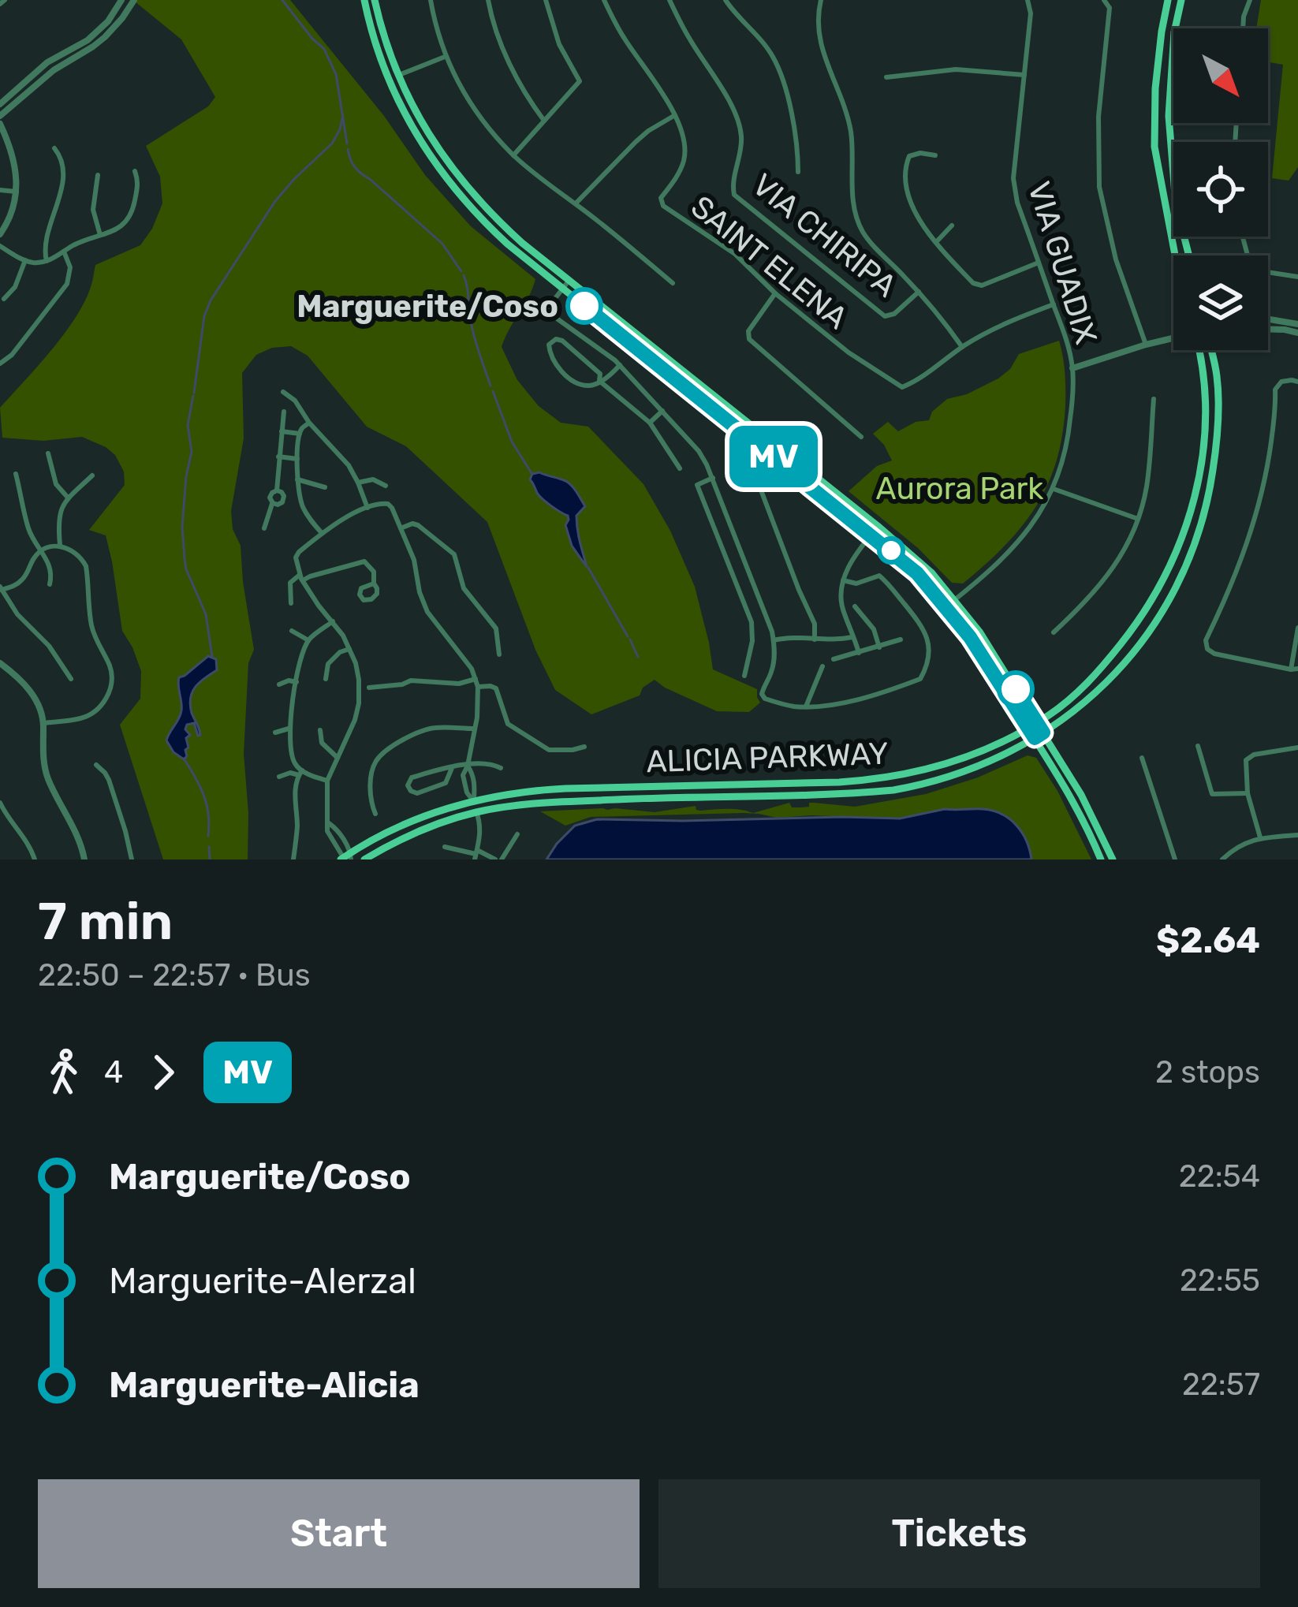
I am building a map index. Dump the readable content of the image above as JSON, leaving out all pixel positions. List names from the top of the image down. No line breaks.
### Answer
{"streets":{"main road":["ALICIA PARKWAY"],"street":["VIA CHIRIPA","SAINT ELENA","VIA GUADIX"]},"parks":["Aurora Park"],"places":["Marguerite/Coso"],"lines":["bus line MV"],"north":"bottom right","page":{"on_map":"MV","heading":["7 min","22:50 – 22:57 · Bus","$2.64"],"legs":["4","MV","2 stops"],"list":[{"name":"Marguerite/Coso","value":"22:54"},{"name":"Marguerite-Alerzal","value":"22:55"},{"name":"Marguerite-Alicia","value":"22:57"}],"buttons":["Start","Tickets"]}}
